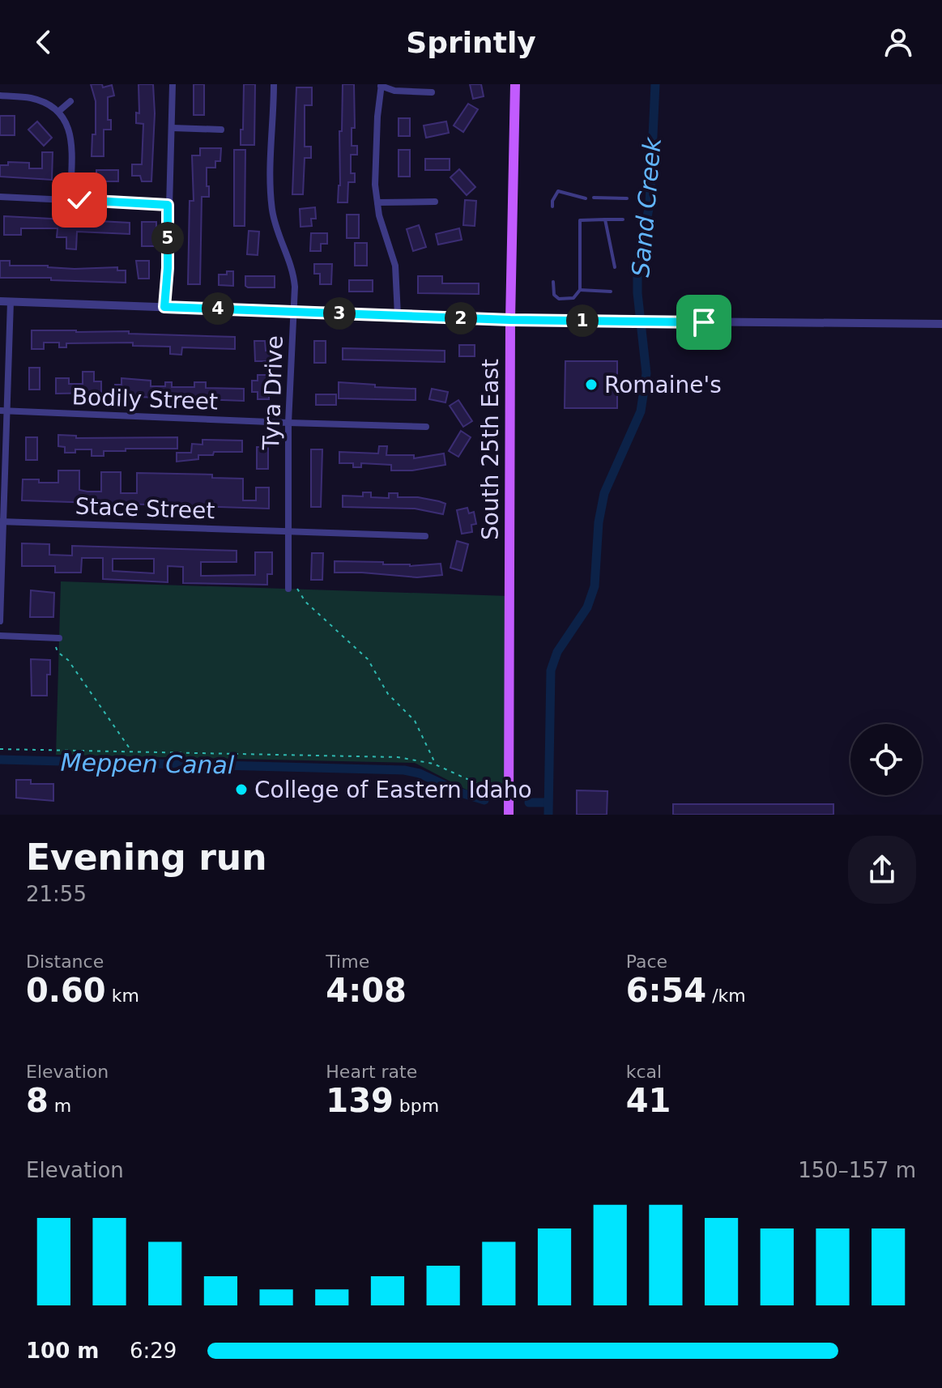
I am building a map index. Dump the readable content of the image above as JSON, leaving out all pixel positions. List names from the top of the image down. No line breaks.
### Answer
{"streets":{"main road":["South 25th East"],"street":["Tyra Drive","Bodily Street","Stace Street"]},"crossings":[["Tyra Drive","Bodily Street"],["Tyra Drive","Stace Street"]],"water":["Sand Creek","Meppen Canal"],"places":["Romaine's","College of Eastern Idaho"],"page":{"header":"Sprintly","pins":["5","4","3","2","1"],"heading":["Evening run","21:55"],"stats":[["Distance","0.60 km"],["Time","4:08"],["Pace","6:54 /km"],["Elevation","8 m"],["Heart rate","139 bpm"],["kcal","41"]],"chart":["Elevation","150–157 m"],"list":[{"name":"100 m","note":"6:29"}]}}
